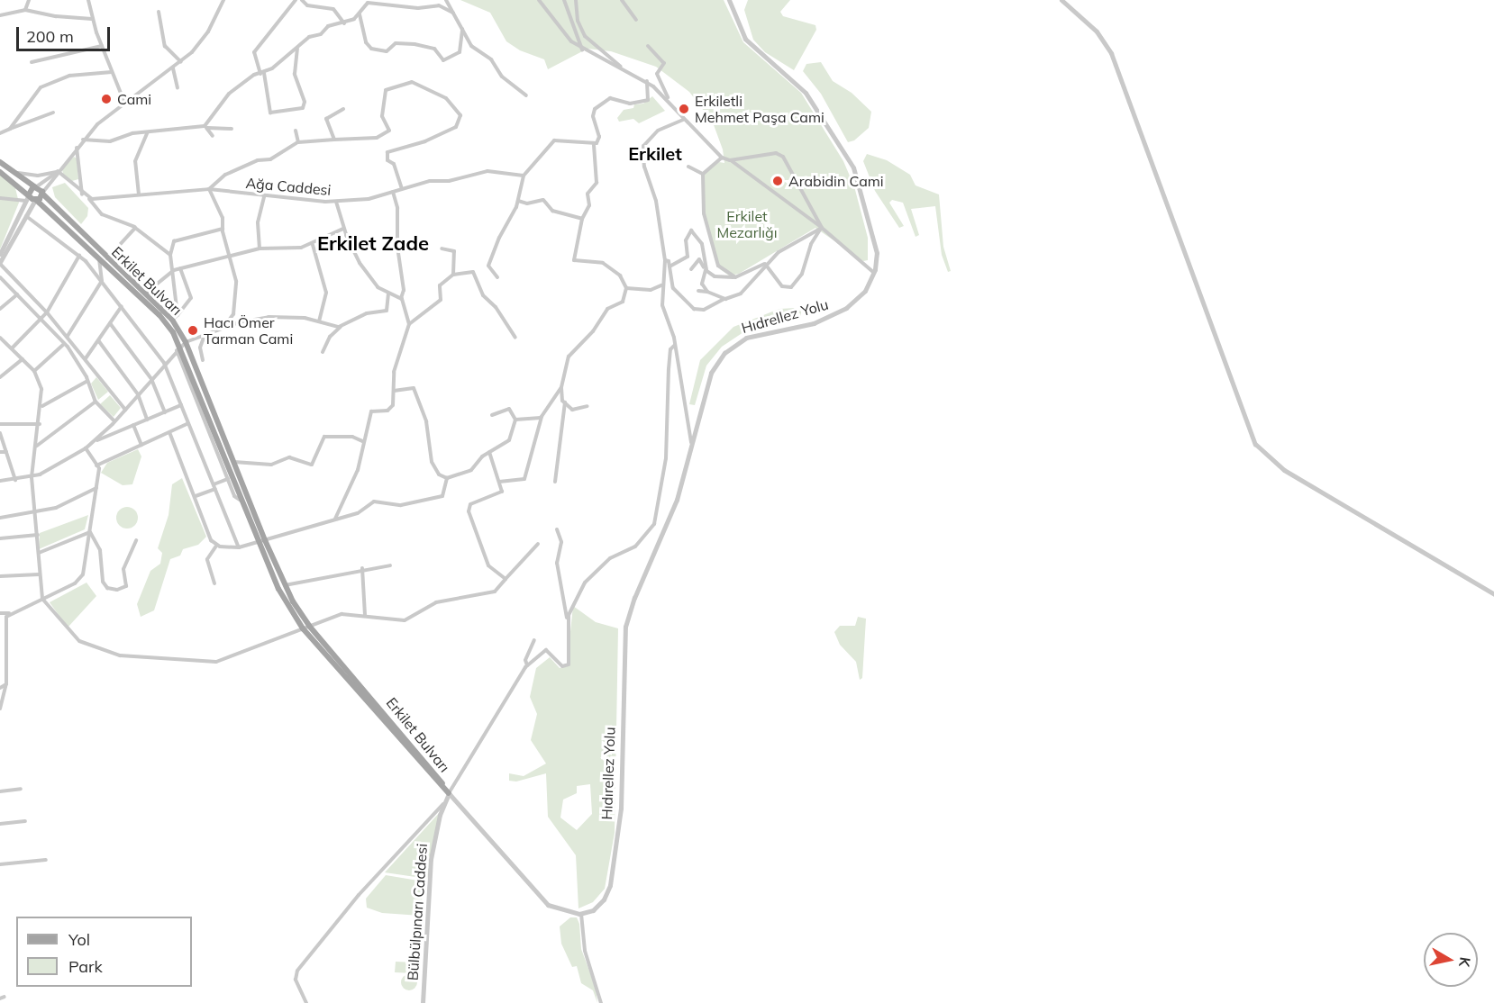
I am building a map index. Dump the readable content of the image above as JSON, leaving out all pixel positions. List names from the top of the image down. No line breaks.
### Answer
{"streets":{"main road":["Erkilet Bulvarı"],"street":["Ağa Caddesi","Hıdrellez Yolu","Hıdırellez Yolu","Bülbülpınarı Caddesi"]},"crossings":[["Erkilet Bulvarı","Bülbülpınarı Caddesi"],["Hıdrellez Yolu","Hıdırellez Yolu"]],"districts":["Erkilet","Erkilet Zade"],"parks":["Erkilet Mezarlığı"],"places":["Cami","Erkiletli Mehmet Paşa Cami","Arabidin Cami","Hacı Ömer Tarman Cami"],"legend":["Yol","Park"],"scale_bar":"200 m","north":"right"}
